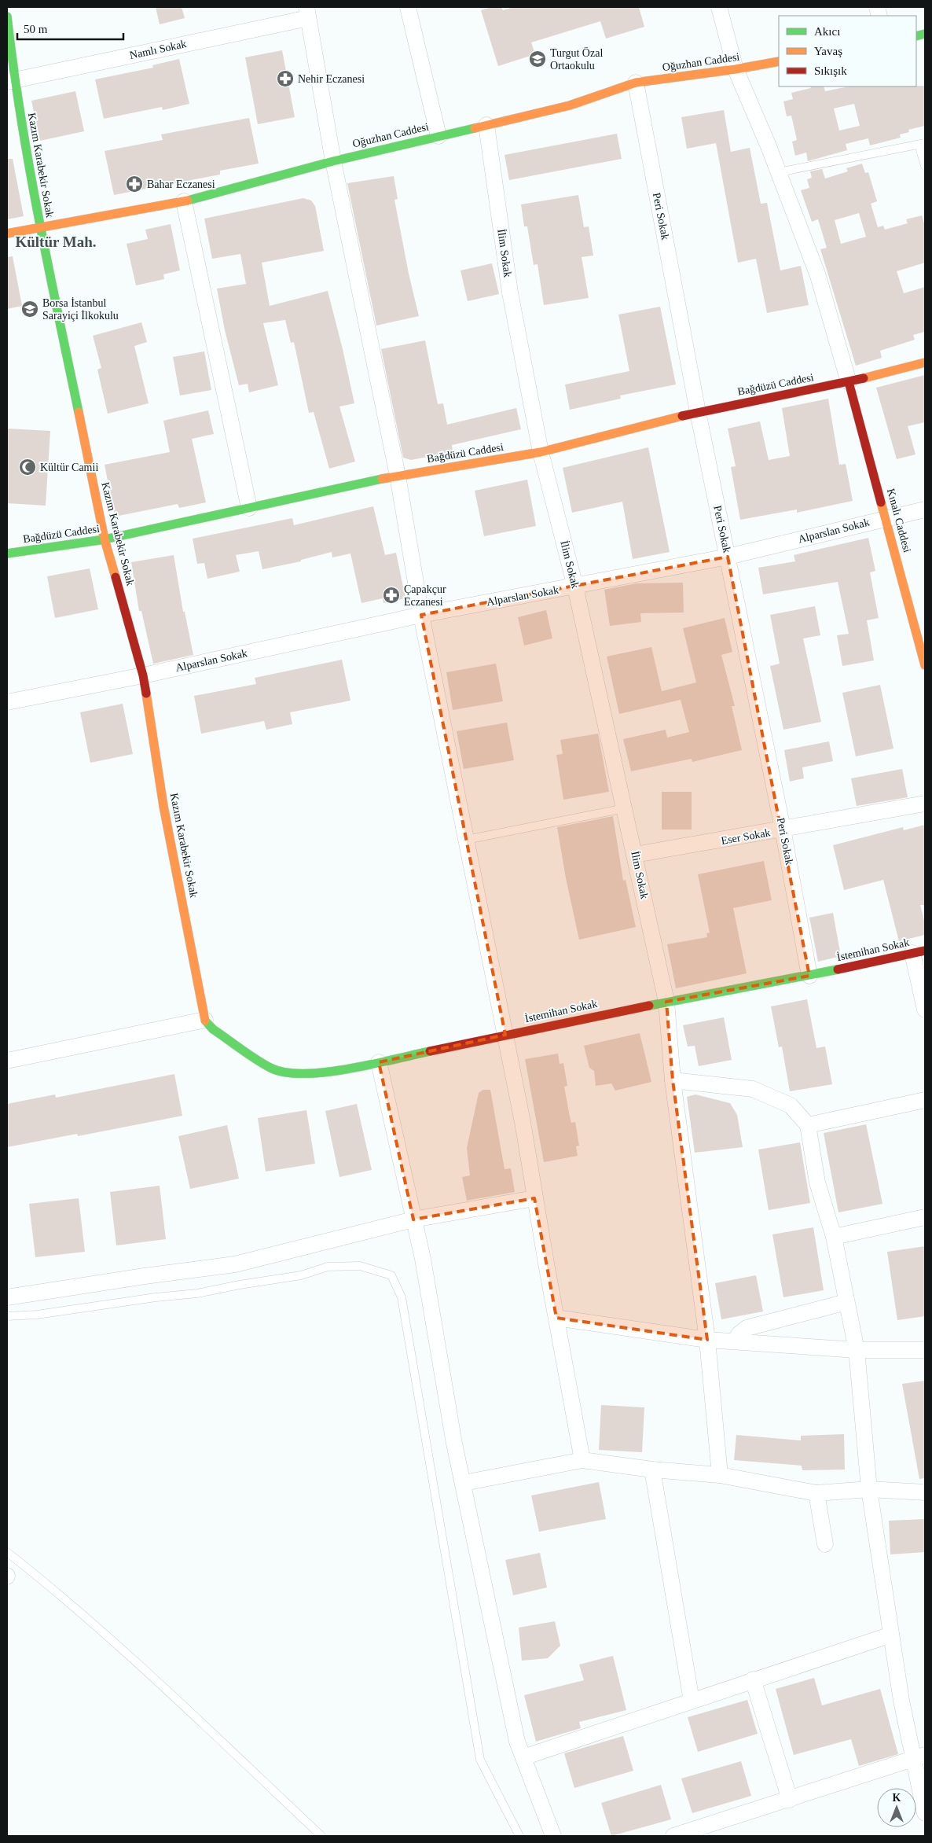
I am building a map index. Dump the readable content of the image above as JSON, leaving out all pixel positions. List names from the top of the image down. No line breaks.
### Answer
{"streets":{"street":["Namlı Sokak","Oğuzhan Caddesi","Kazım Karabekir Sokak","Peri Sokak","İlim Sokak","Bağdüzü Caddesi","Kınalı Caddesi","Alparslan Sokak","Eser Sokak","İstemihan Sokak"]},"crossings":[["Namlı Sokak","Kazım Karabekir Sokak"],["Oğuzhan Caddesi","Kazım Karabekir Sokak"],["Oğuzhan Caddesi","Peri Sokak"],["Oğuzhan Caddesi","İlim Sokak"],["Kazım Karabekir Sokak","Bağdüzü Caddesi"],["Kazım Karabekir Sokak","Alparslan Sokak"],["Kazım Karabekir Sokak","İstemihan Sokak"],["Peri Sokak","Bağdüzü Caddesi"],["Peri Sokak","Alparslan Sokak"],["Peri Sokak","Eser Sokak"],["Peri Sokak","İstemihan Sokak"],["İlim Sokak","Bağdüzü Caddesi"],["İlim Sokak","Alparslan Sokak"],["İlim Sokak","Eser Sokak"],["İlim Sokak","İstemihan Sokak"],["Bağdüzü Caddesi","Kınalı Caddesi"],["Kınalı Caddesi","Alparslan Sokak"]],"districts":["Kültür Mah."],"places":{"school or university":["Turgut Özal Ortaokulu","Borsa İstanbul Sarayiçi İlkokulu"],"pharmacy":["Nehir Eczanesi","Bahar Eczanesi","Çapakçur Eczanesi"],"mosque":["Kültür Camii"]},"legend":["Akıcı","Yavaş","Sıkışık"],"scale_bar":"50 m","north":"top"}
